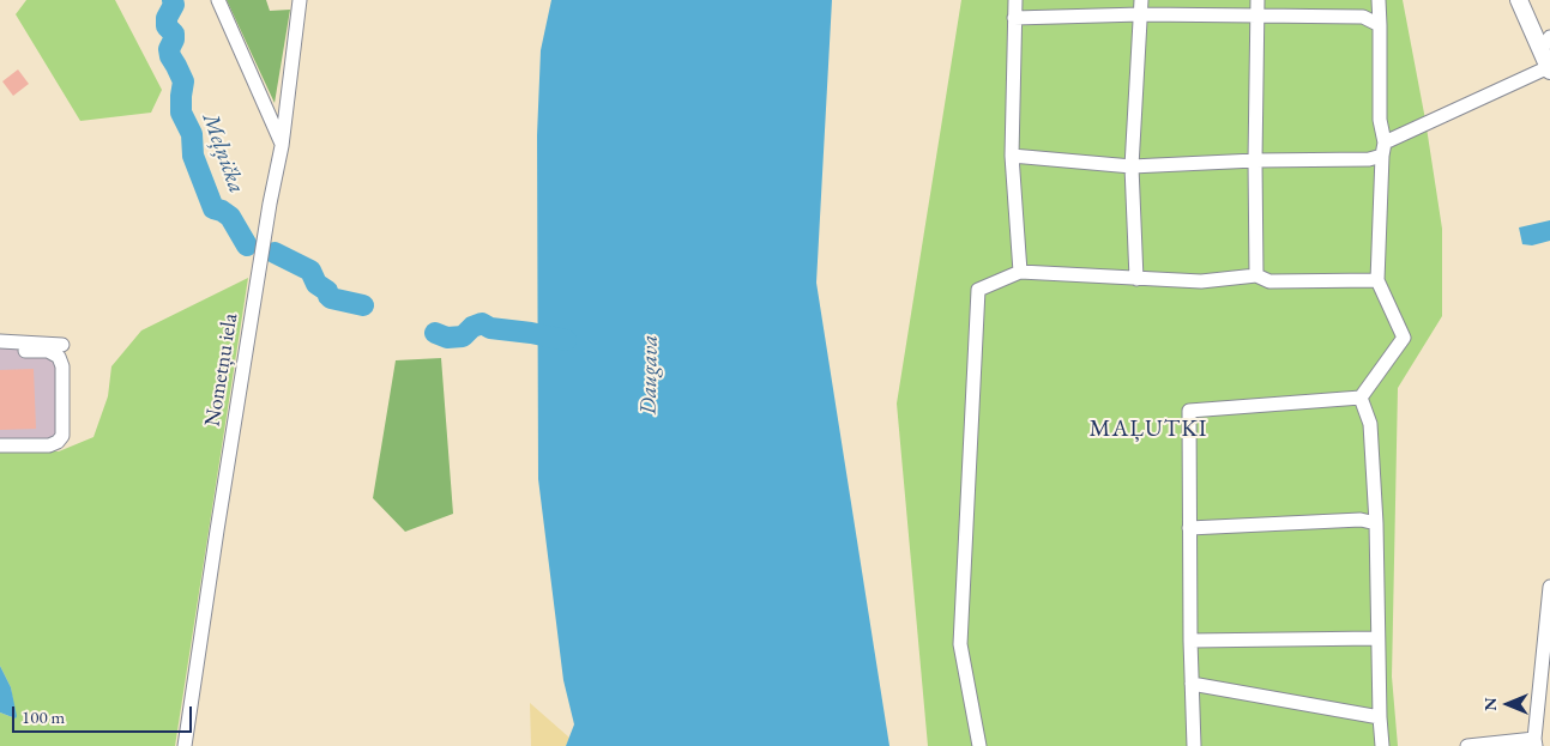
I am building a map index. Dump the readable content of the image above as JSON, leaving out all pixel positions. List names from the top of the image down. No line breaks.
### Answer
{"streets":{"street":["Nometņu iela"]},"districts":["MAĻUTKI"],"water":["Meļņička","Daugava"],"scale_bar":"100 m","north":"left"}
